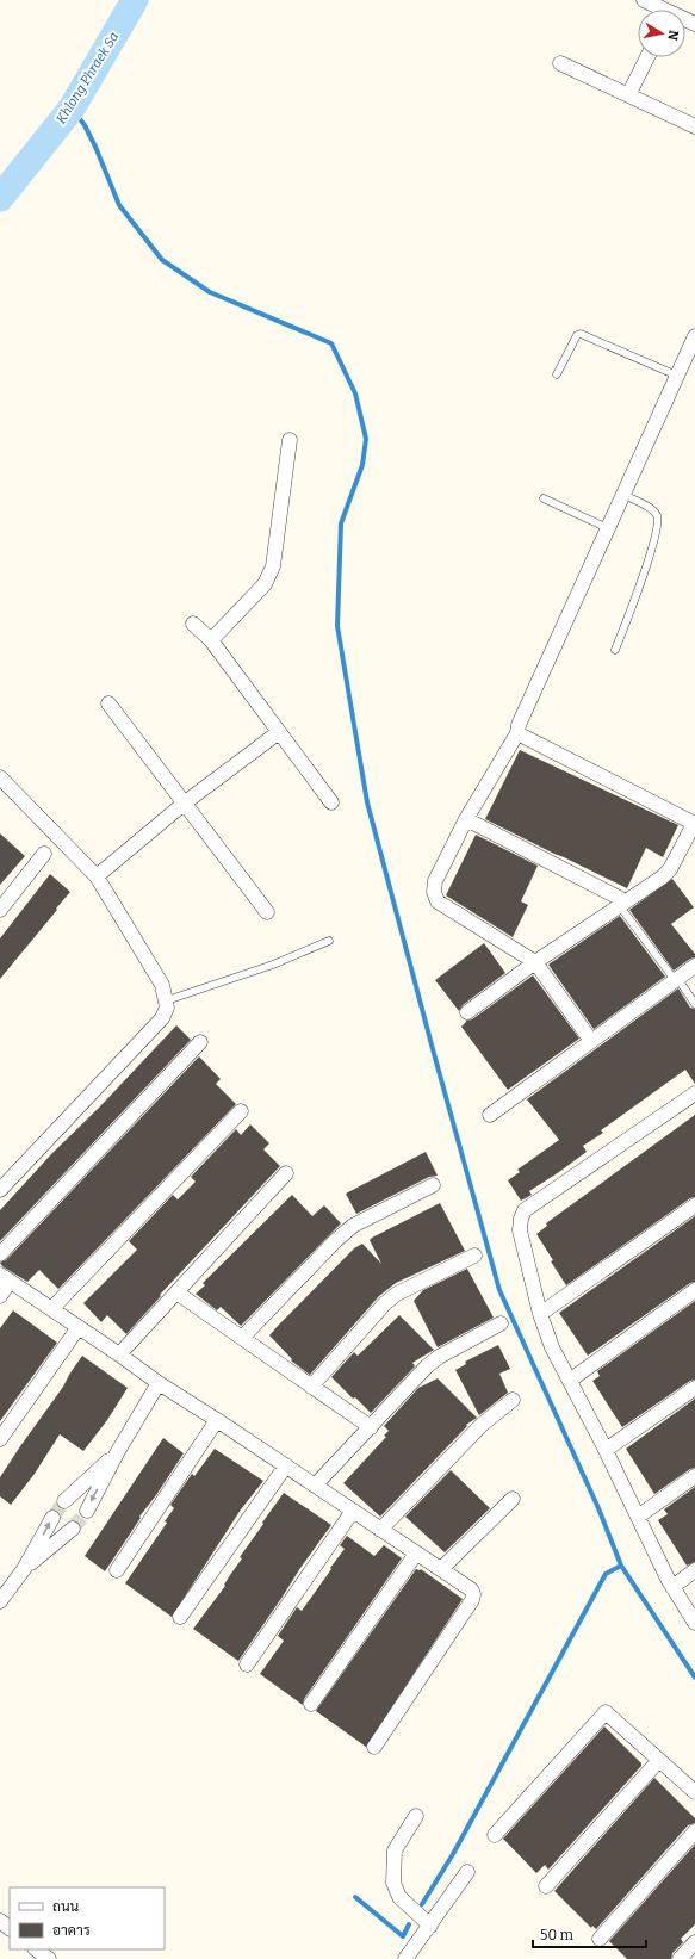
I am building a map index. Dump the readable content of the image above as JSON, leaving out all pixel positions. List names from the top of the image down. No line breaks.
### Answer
{"water":["Khlong Phraek Sa"],"legend":["ถนน","อาคาร"],"scale_bar":"50 m","north":"right"}
